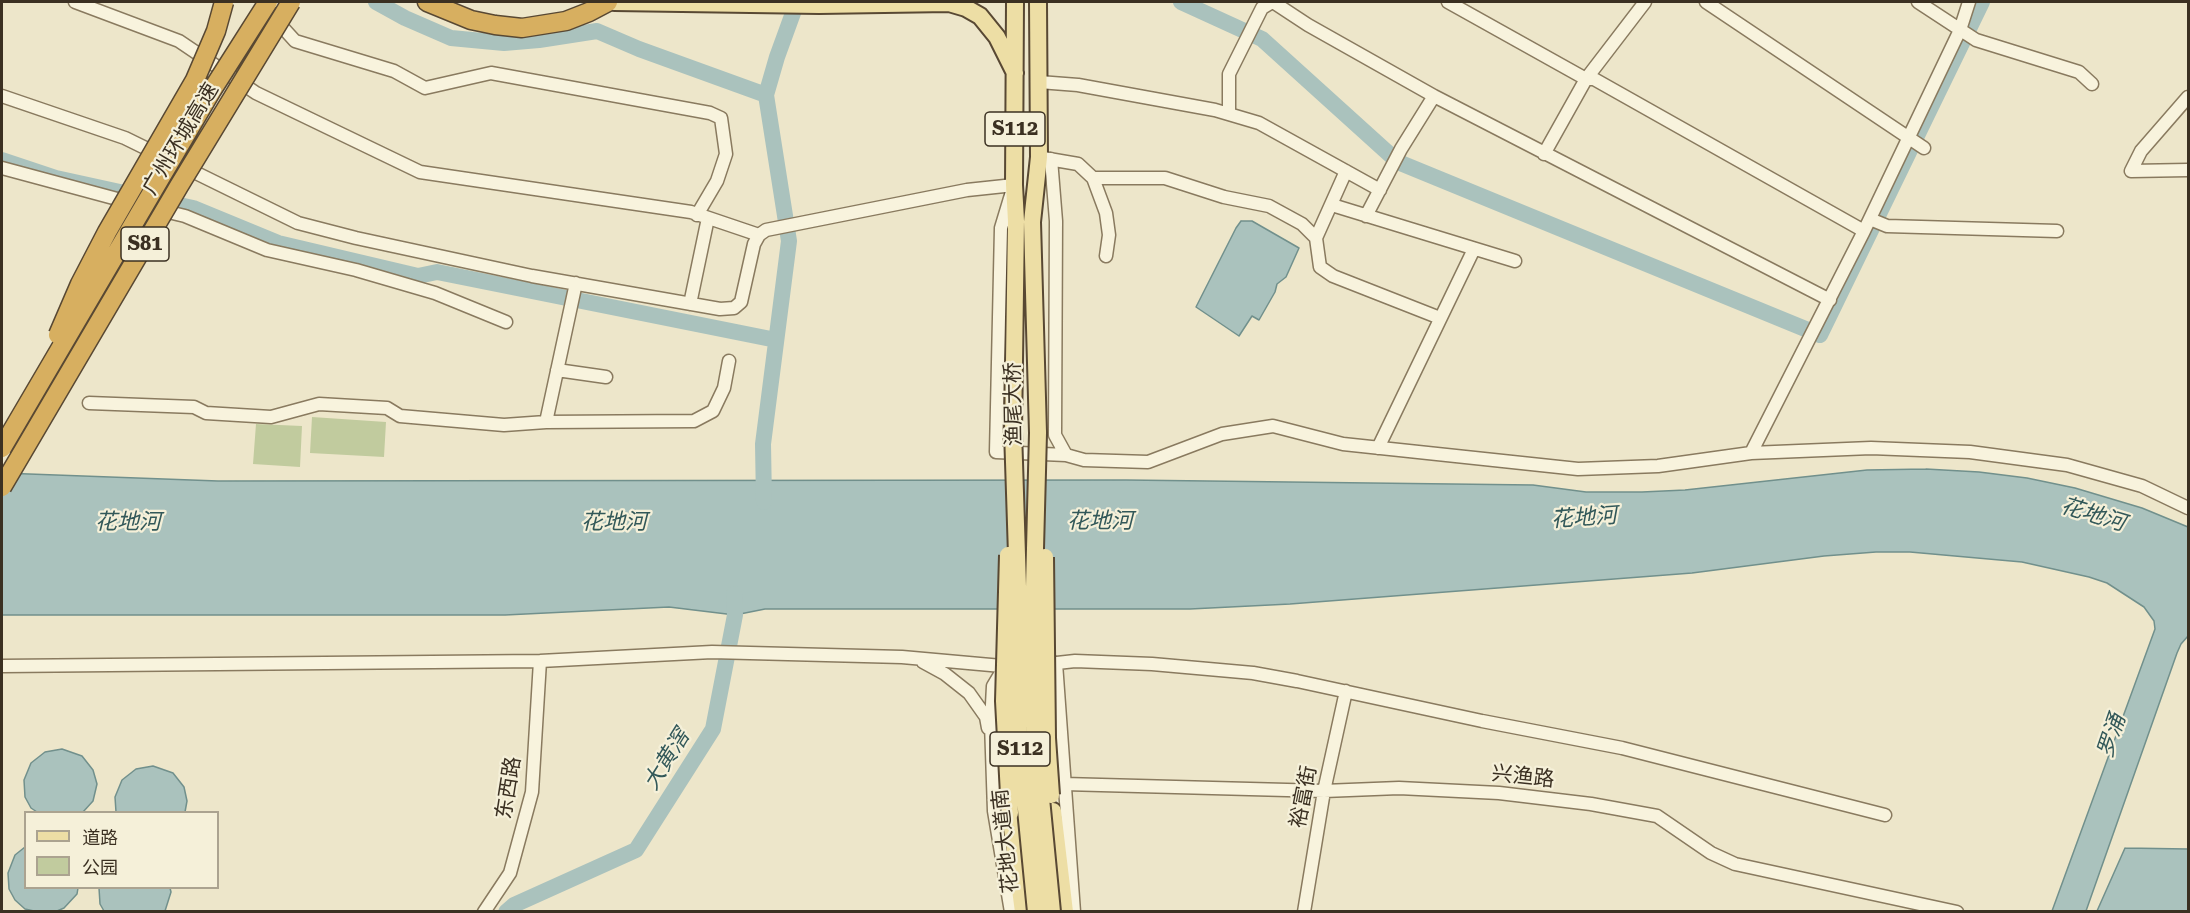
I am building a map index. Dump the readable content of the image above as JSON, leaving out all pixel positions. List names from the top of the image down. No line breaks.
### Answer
{"streets":{"highway":["广州环城高速","S81"],"main road":["S112","渔尾大桥","花地大道南"],"street":["兴渔路","东西路","裕富街"]},"crossings":[["S112","渔尾大桥"],["S112","花地大道南"],["渔尾大桥","花地大道南"],["兴渔路","裕富街"]],"water":["花地河","罗涌","大黄滘"],"legend":["道路","公园"]}
